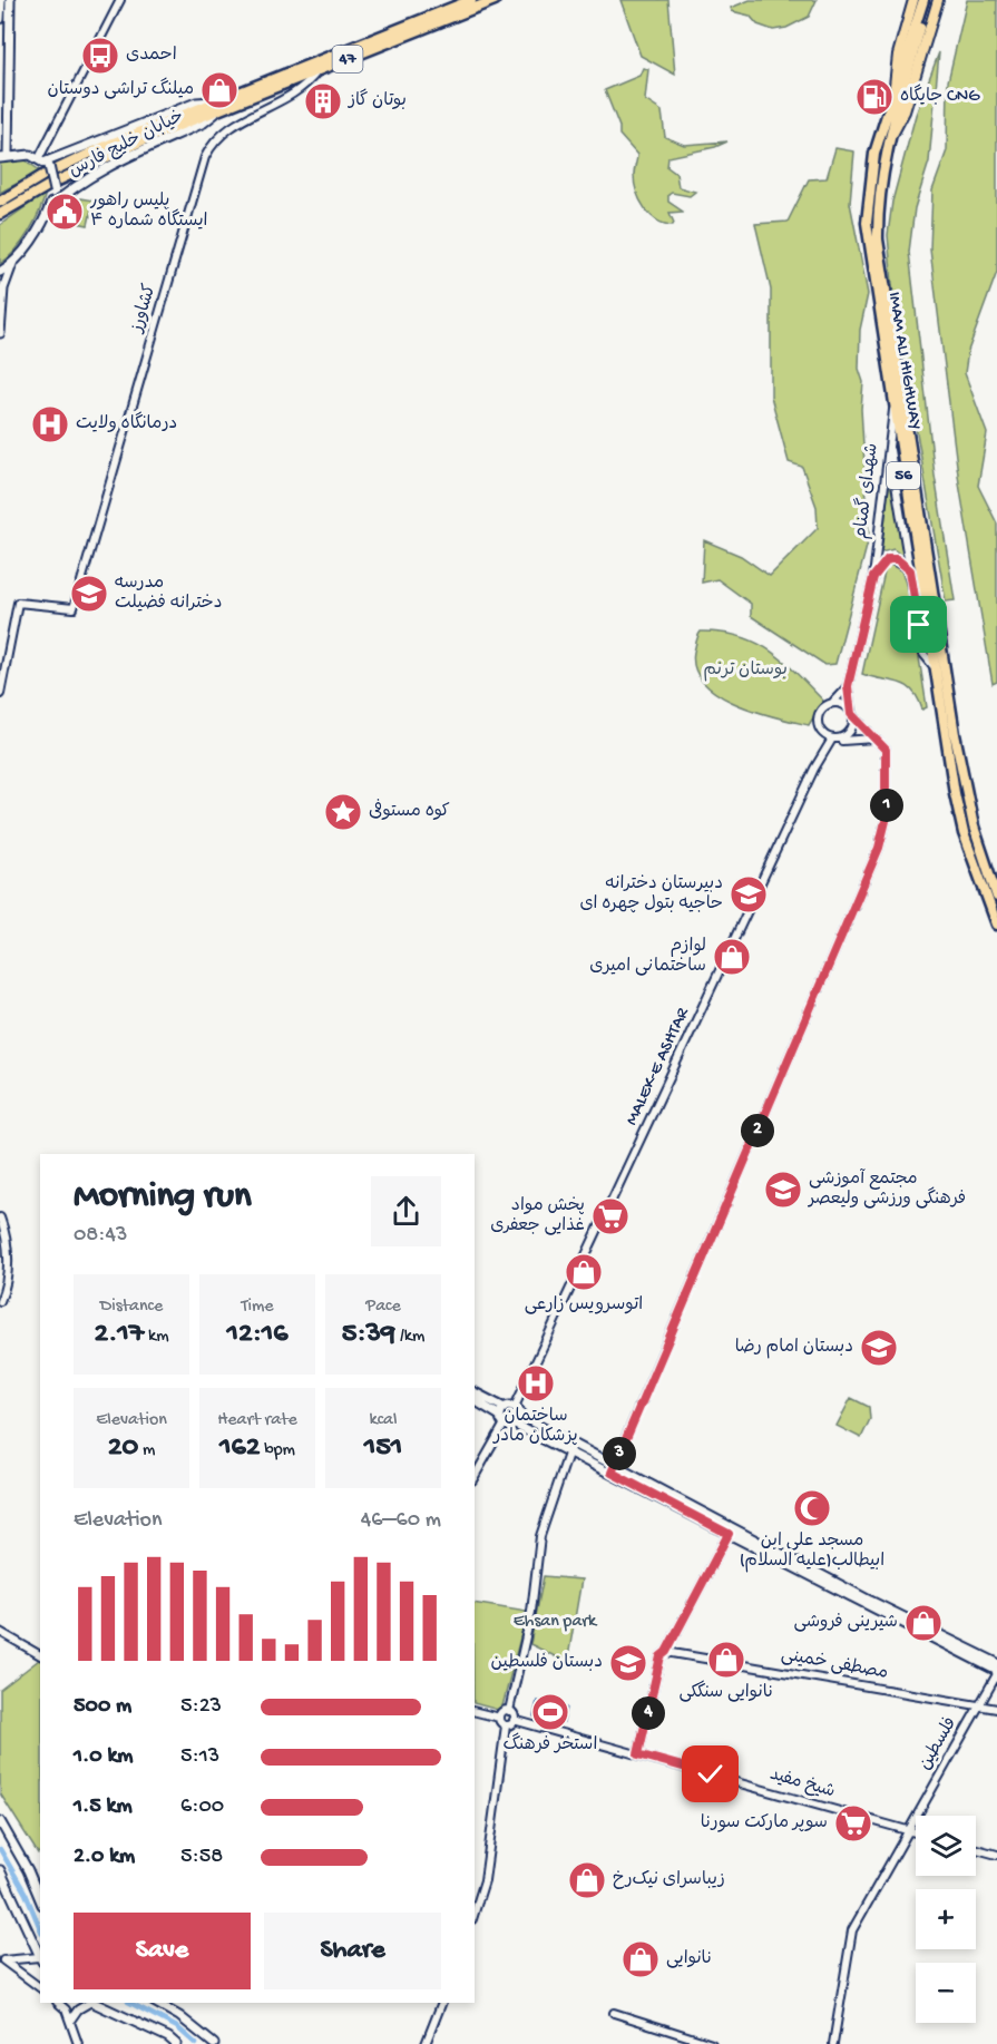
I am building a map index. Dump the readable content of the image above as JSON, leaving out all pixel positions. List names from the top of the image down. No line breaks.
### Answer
{"streets":{"highway":["47","IMAM ALI HIGHWAY","56"],"main road":["خیابان خلیج فارس"],"street":["کشاورز","شهدای گمنام","MALEK-E ASHTAR","مصطفی خمینی","فلسطین","شیخ مفید"]},"crossings":[["47","خیابان خلیج فارس"],["47","کشاورز"],["IMAM ALI HIGHWAY","شهدای گمنام"],["شهدای گمنام","MALEK-E ASHTAR"],["مصطفی خمینی","فلسطین"],["فلسطین","شیخ مفید"]],"parks":["بوستان ترنم","Ehsan park"],"places":{"bus stop":["احمدی"],"shop":["میلنگ تراشی دوستان","لوازم ساختمانی امیری","اتوسرویس زارعی","شیرینی فروشی","نانوایی سنگکی","زیباسرای نیک‌رخ","نانوایی"],"fuel station":["جایگاه CNG"],"building":["بوتان گاز"],"public building":["پلیس راهور ایستگاه شماره ۴"],"hospital":["درمانگاه ولایت","ساختمان پزشکان مادر"],"school or university":["مدرسه دخترانه فضیلت","دبیرستان دخترانه حاجیه بتول چهره ای","مجتمع آموزشی فرهنگی ورزشی ولیعصر","دبستان امام رضا","دبستان فلسطین"],"place":["کوه مستوفی"],"supermarket":["پخش مواد غذایی جعفری","سوپر مارکت سورنا"],"mosque":["مسجد علی ابن ابیطالب(علیه السلام)"],"sports":["استخر فرهنگ"]},"page":{"pins":["1","2","3","4"],"heading":["Morning run","08:43"],"stats":[["Distance","2.17 km"],["Time","12:16"],["Pace","5:39 /km"],["Elevation","20 m"],["Heart rate","162 bpm"],["kcal","151"]],"chart":["Elevation","46–60 m"],"list":[{"name":"500 m","note":"5:23"},{"name":"1.0 km","note":"5:13"},{"name":"1.5 km","note":"6:00"},{"name":"2.0 km","note":"5:58"}],"map_buttons":["+","−"],"buttons":["Save","Share"]}}
